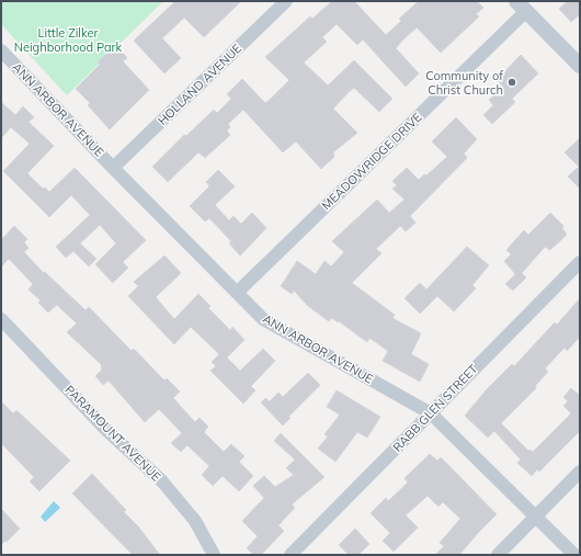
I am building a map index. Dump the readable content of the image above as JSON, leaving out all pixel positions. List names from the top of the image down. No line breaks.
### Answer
{"streets":{"street":["HOLLAND AVENUE","ANN ARBOR AVENUE","MEADOWRIDGE DRIVE","RABB GLEN STREET","PARAMOUNT AVENUE"]},"crossings":[["HOLLAND AVENUE","ANN ARBOR AVENUE"],["ANN ARBOR AVENUE","MEADOWRIDGE DRIVE"],["ANN ARBOR AVENUE","RABB GLEN STREET"]],"parks":["Little Zilker Neighborhood Park"],"places":["Community of Christ Church"]}
